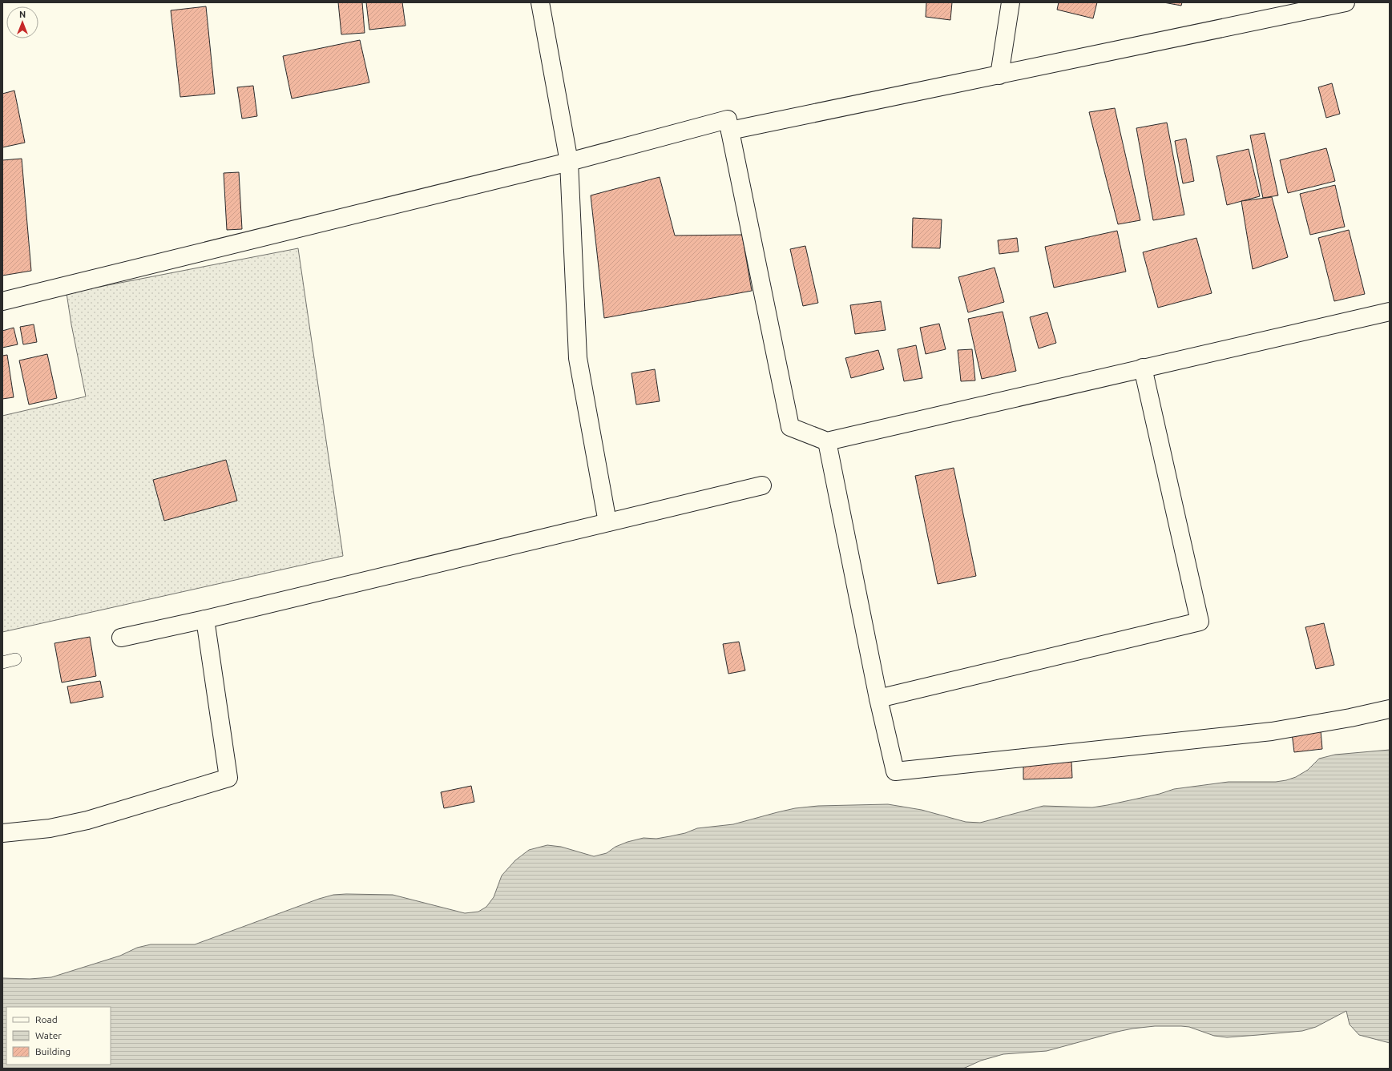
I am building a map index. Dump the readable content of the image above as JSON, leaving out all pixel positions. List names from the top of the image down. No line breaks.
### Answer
{"legend":["Road","Water","Building"],"north":"top"}
